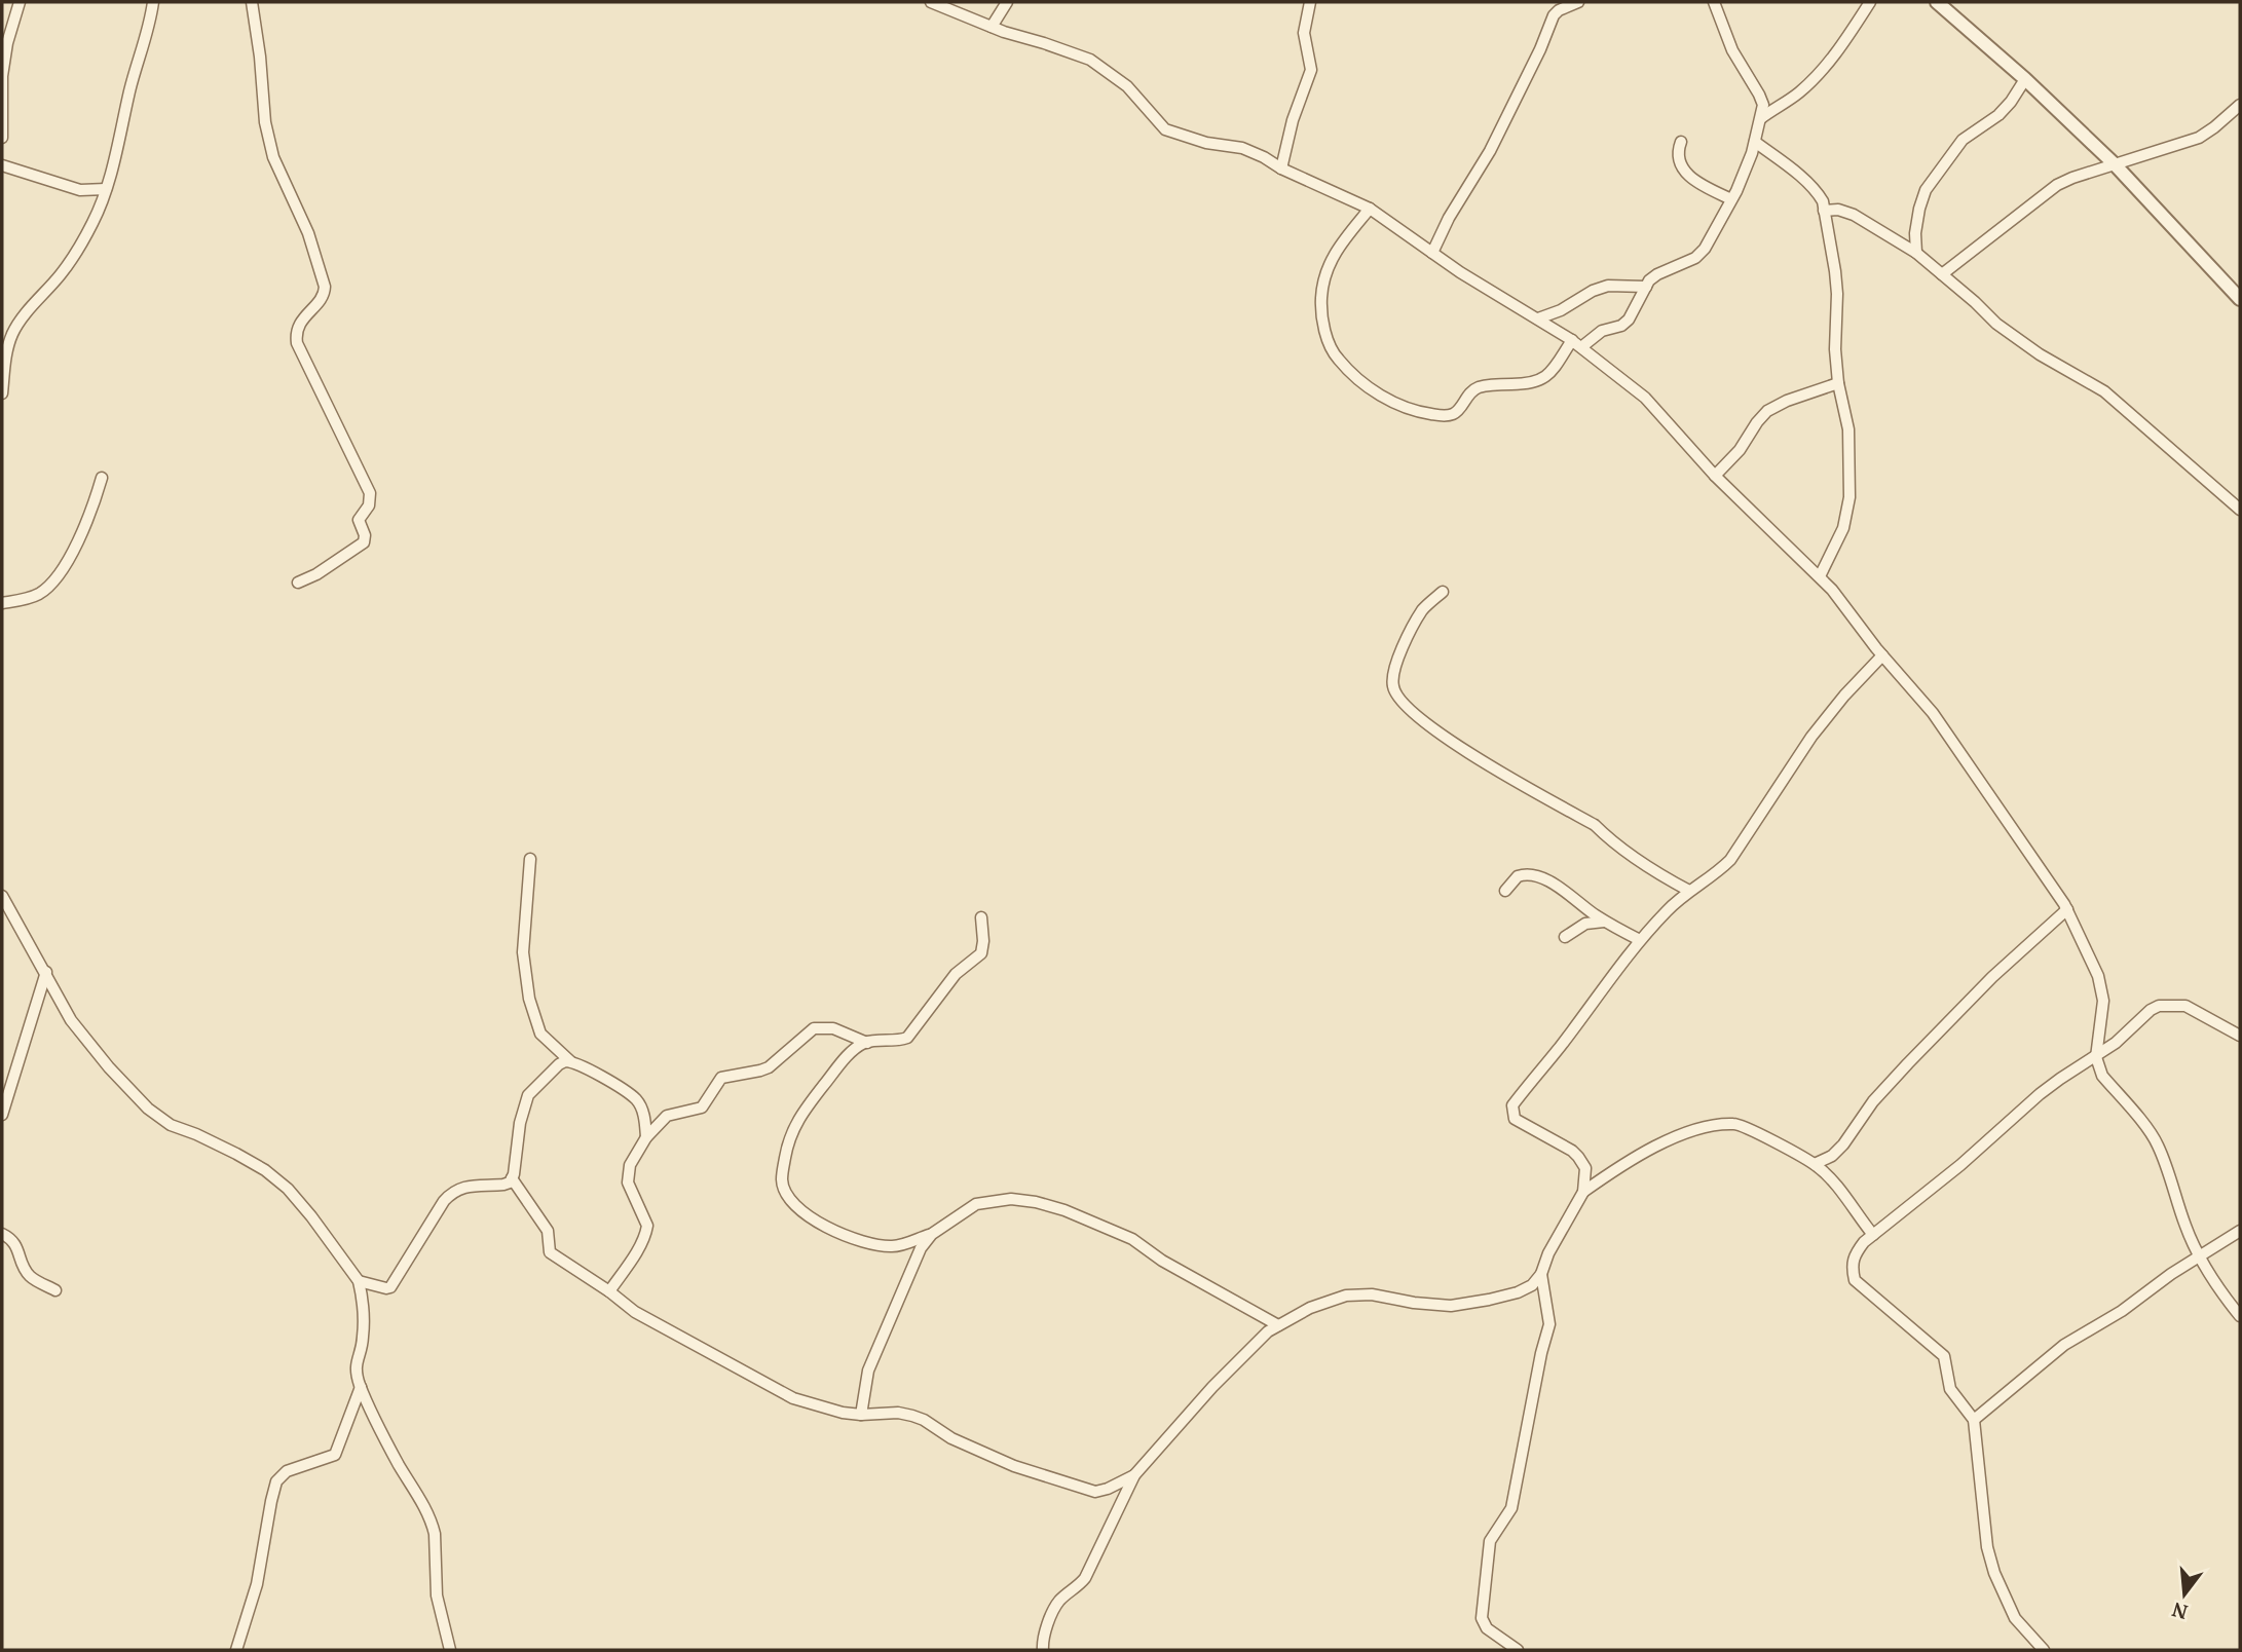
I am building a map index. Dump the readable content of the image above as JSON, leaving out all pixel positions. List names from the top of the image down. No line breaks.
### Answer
{"north":"bottom"}
